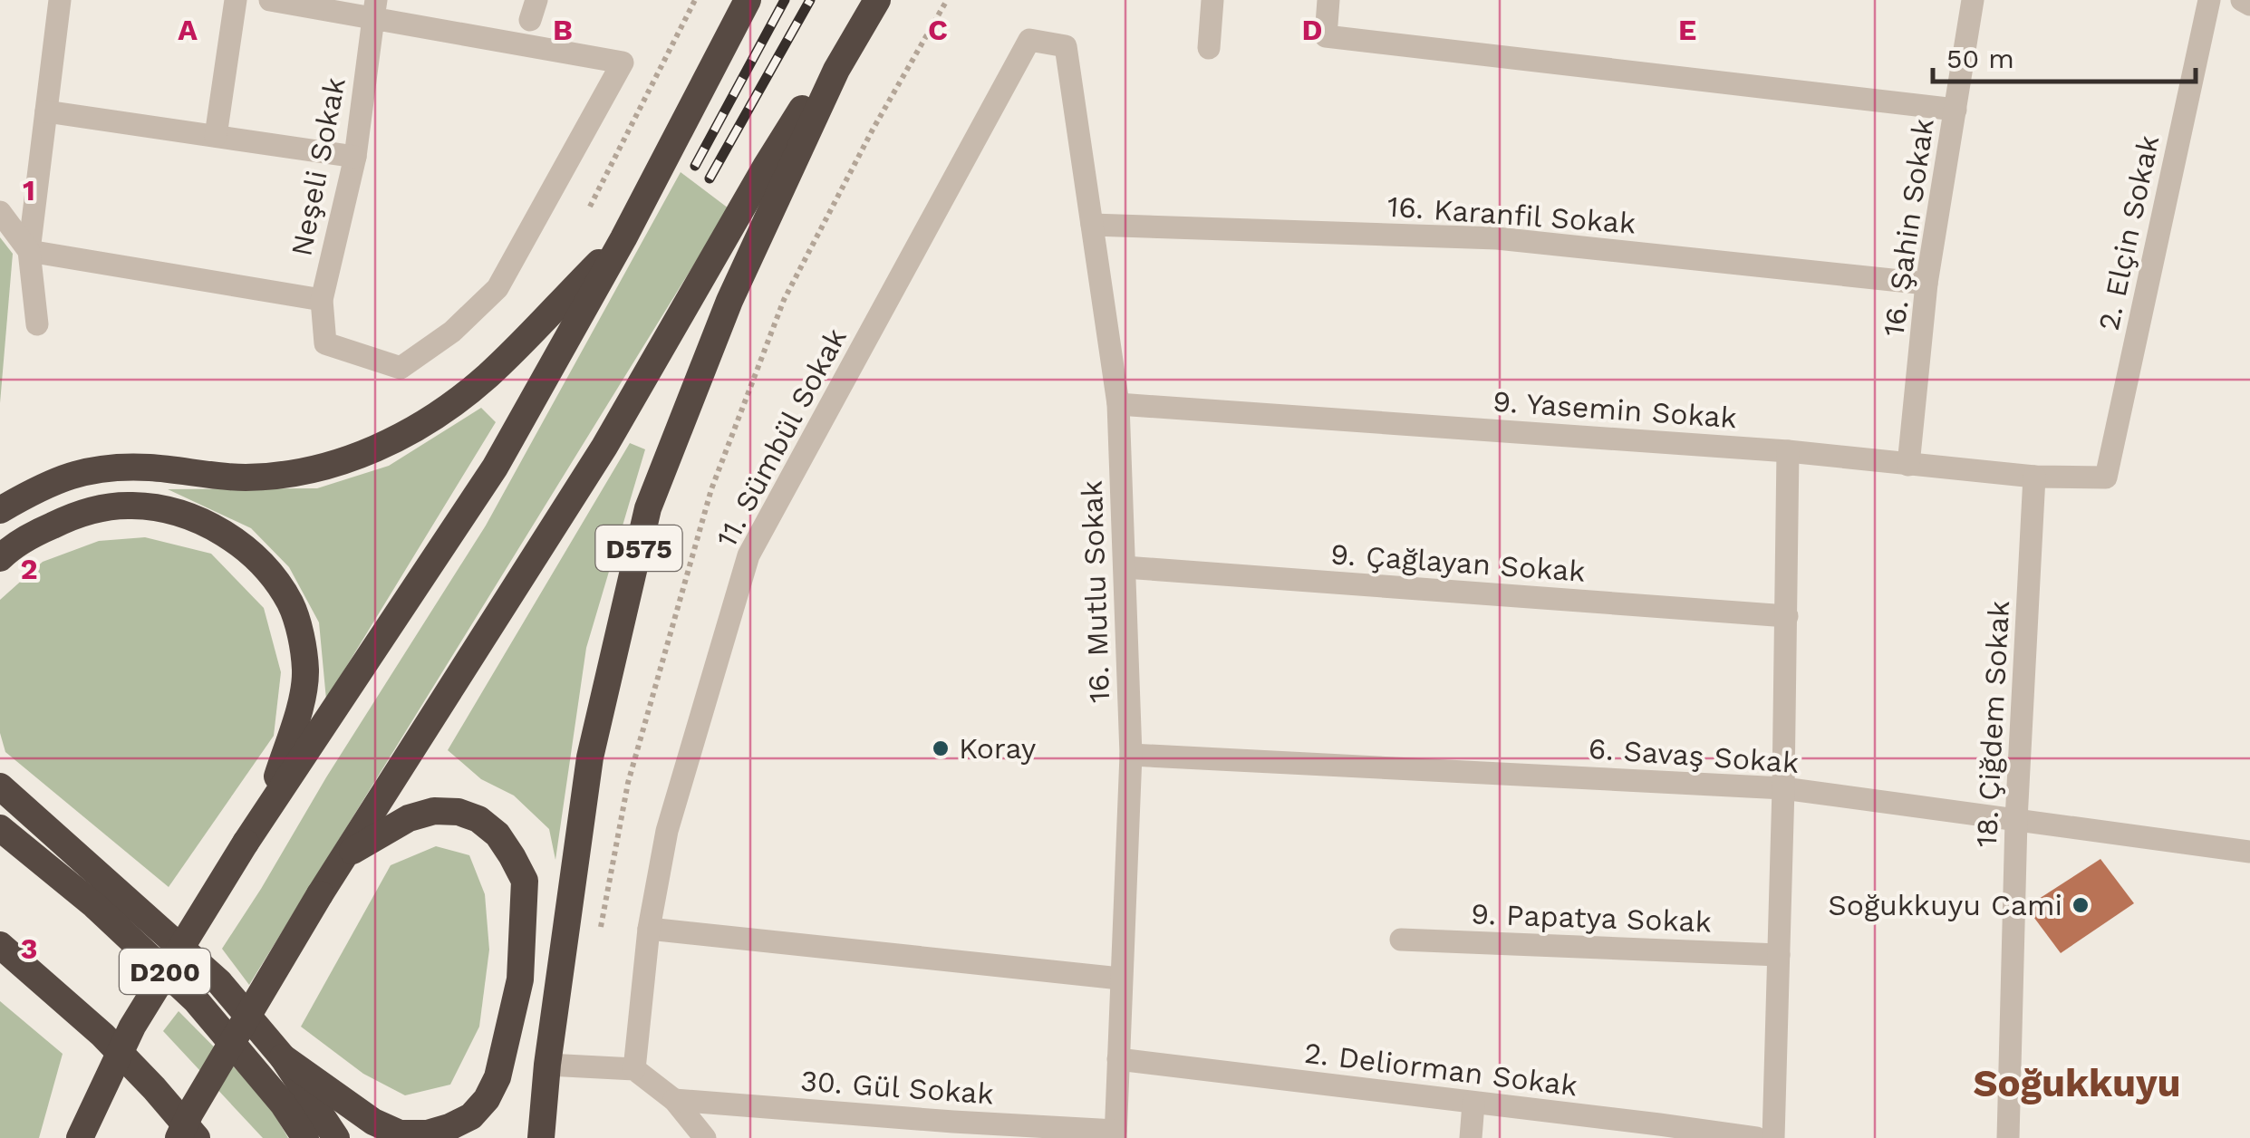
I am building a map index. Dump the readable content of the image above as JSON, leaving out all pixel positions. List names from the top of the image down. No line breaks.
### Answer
{"streets":{"highway":["D575","D200"],"street":["Neşeli Sokak","16. Karanfil Sokak","16. Şahin Sokak","2. Elçin Sokak","9. Yasemin Sokak","11. Sümbül Sokak","9. Çağlayan Sokak","16. Mutlu Sokak","18. Çiğdem Sokak","6. Savaş Sokak","9. Papatya Sokak","2. Deliorman Sokak","30. Gül Sokak"]},"crossings":[["16. Karanfil Sokak","16. Şahin Sokak"],["16. Karanfil Sokak","16. Mutlu Sokak"],["16. Şahin Sokak","9. Yasemin Sokak"],["2. Elçin Sokak","9. Yasemin Sokak"],["9. Yasemin Sokak","16. Mutlu Sokak"],["9. Yasemin Sokak","18. Çiğdem Sokak"],["11. Sümbül Sokak","16. Mutlu Sokak"],["9. Çağlayan Sokak","16. Mutlu Sokak"],["16. Mutlu Sokak","6. Savaş Sokak"],["16. Mutlu Sokak","2. Deliorman Sokak"],["16. Mutlu Sokak","30. Gül Sokak"],["18. Çiğdem Sokak","6. Savaş Sokak"]],"districts":["Soğukkuyu"],"places":["Koray","Soğukkuyu Cami"],"scale_bar":"50 m","grid":{"columns":["A","B","C","D","E"],"rows":["1","2","3"]}}
